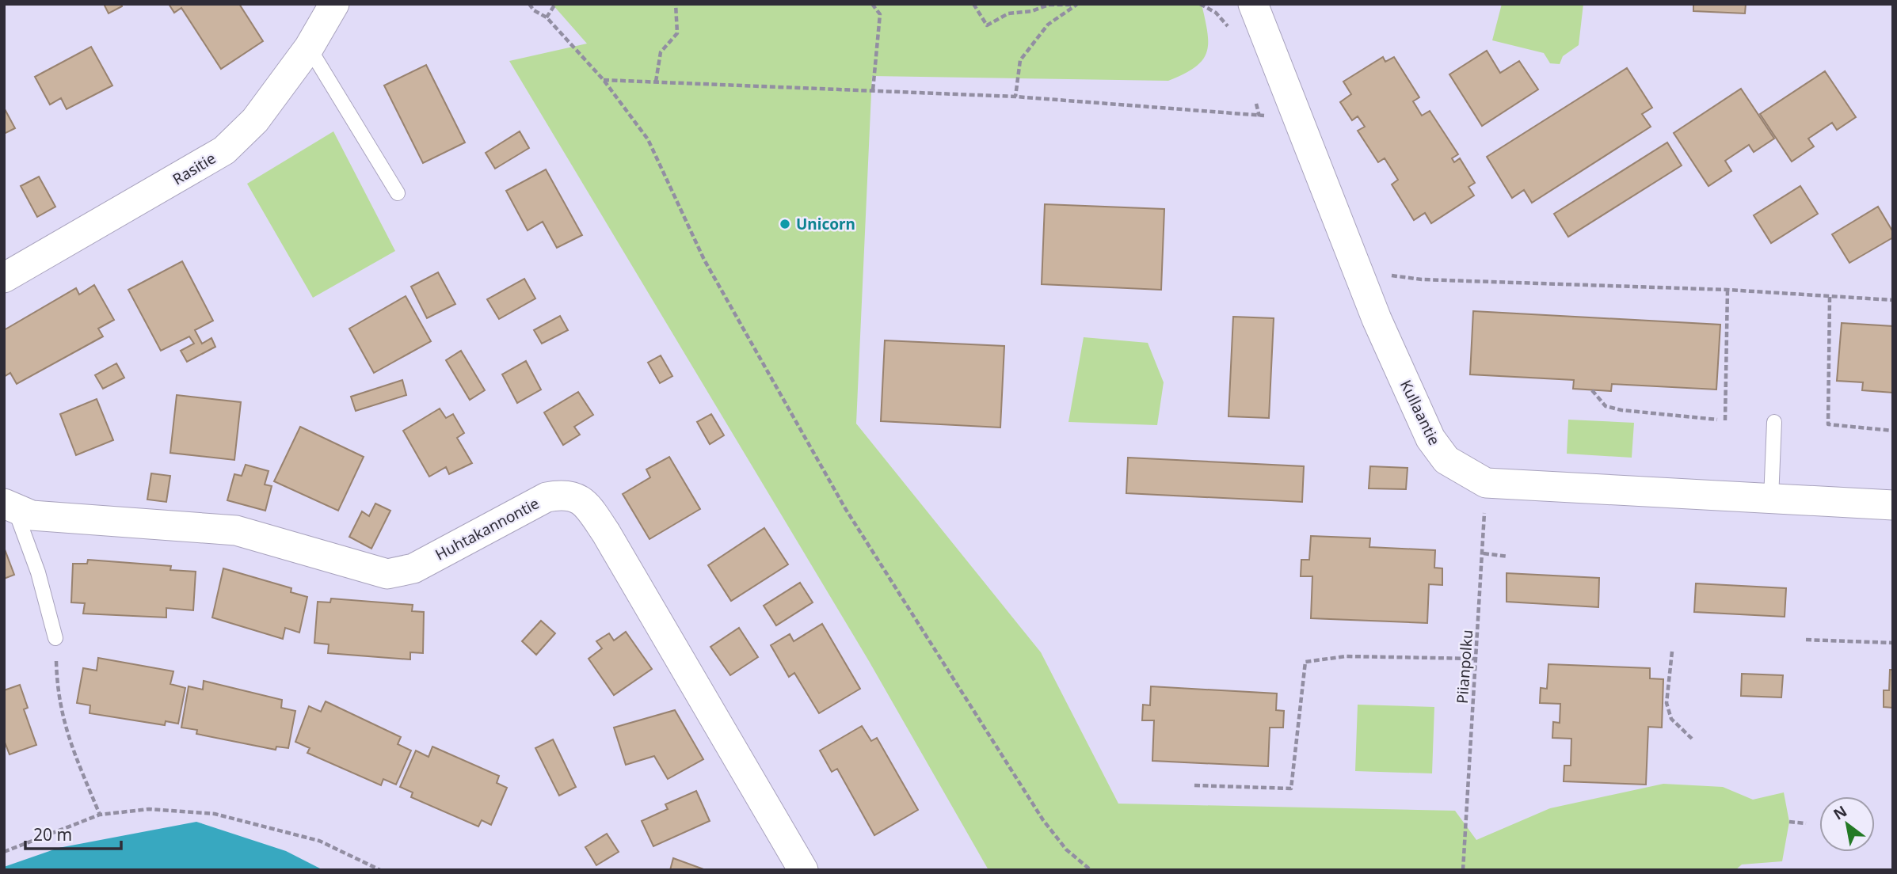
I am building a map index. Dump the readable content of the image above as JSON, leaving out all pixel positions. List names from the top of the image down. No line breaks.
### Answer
{"streets":{"street":["Rasitie","Kullaantie","Huhtakannontie"],"path":["Piianpolku"]},"crossings":[["Kullaantie","Piianpolku"]],"places":["Unicorn"],"scale_bar":"20 m","north":"top left"}
